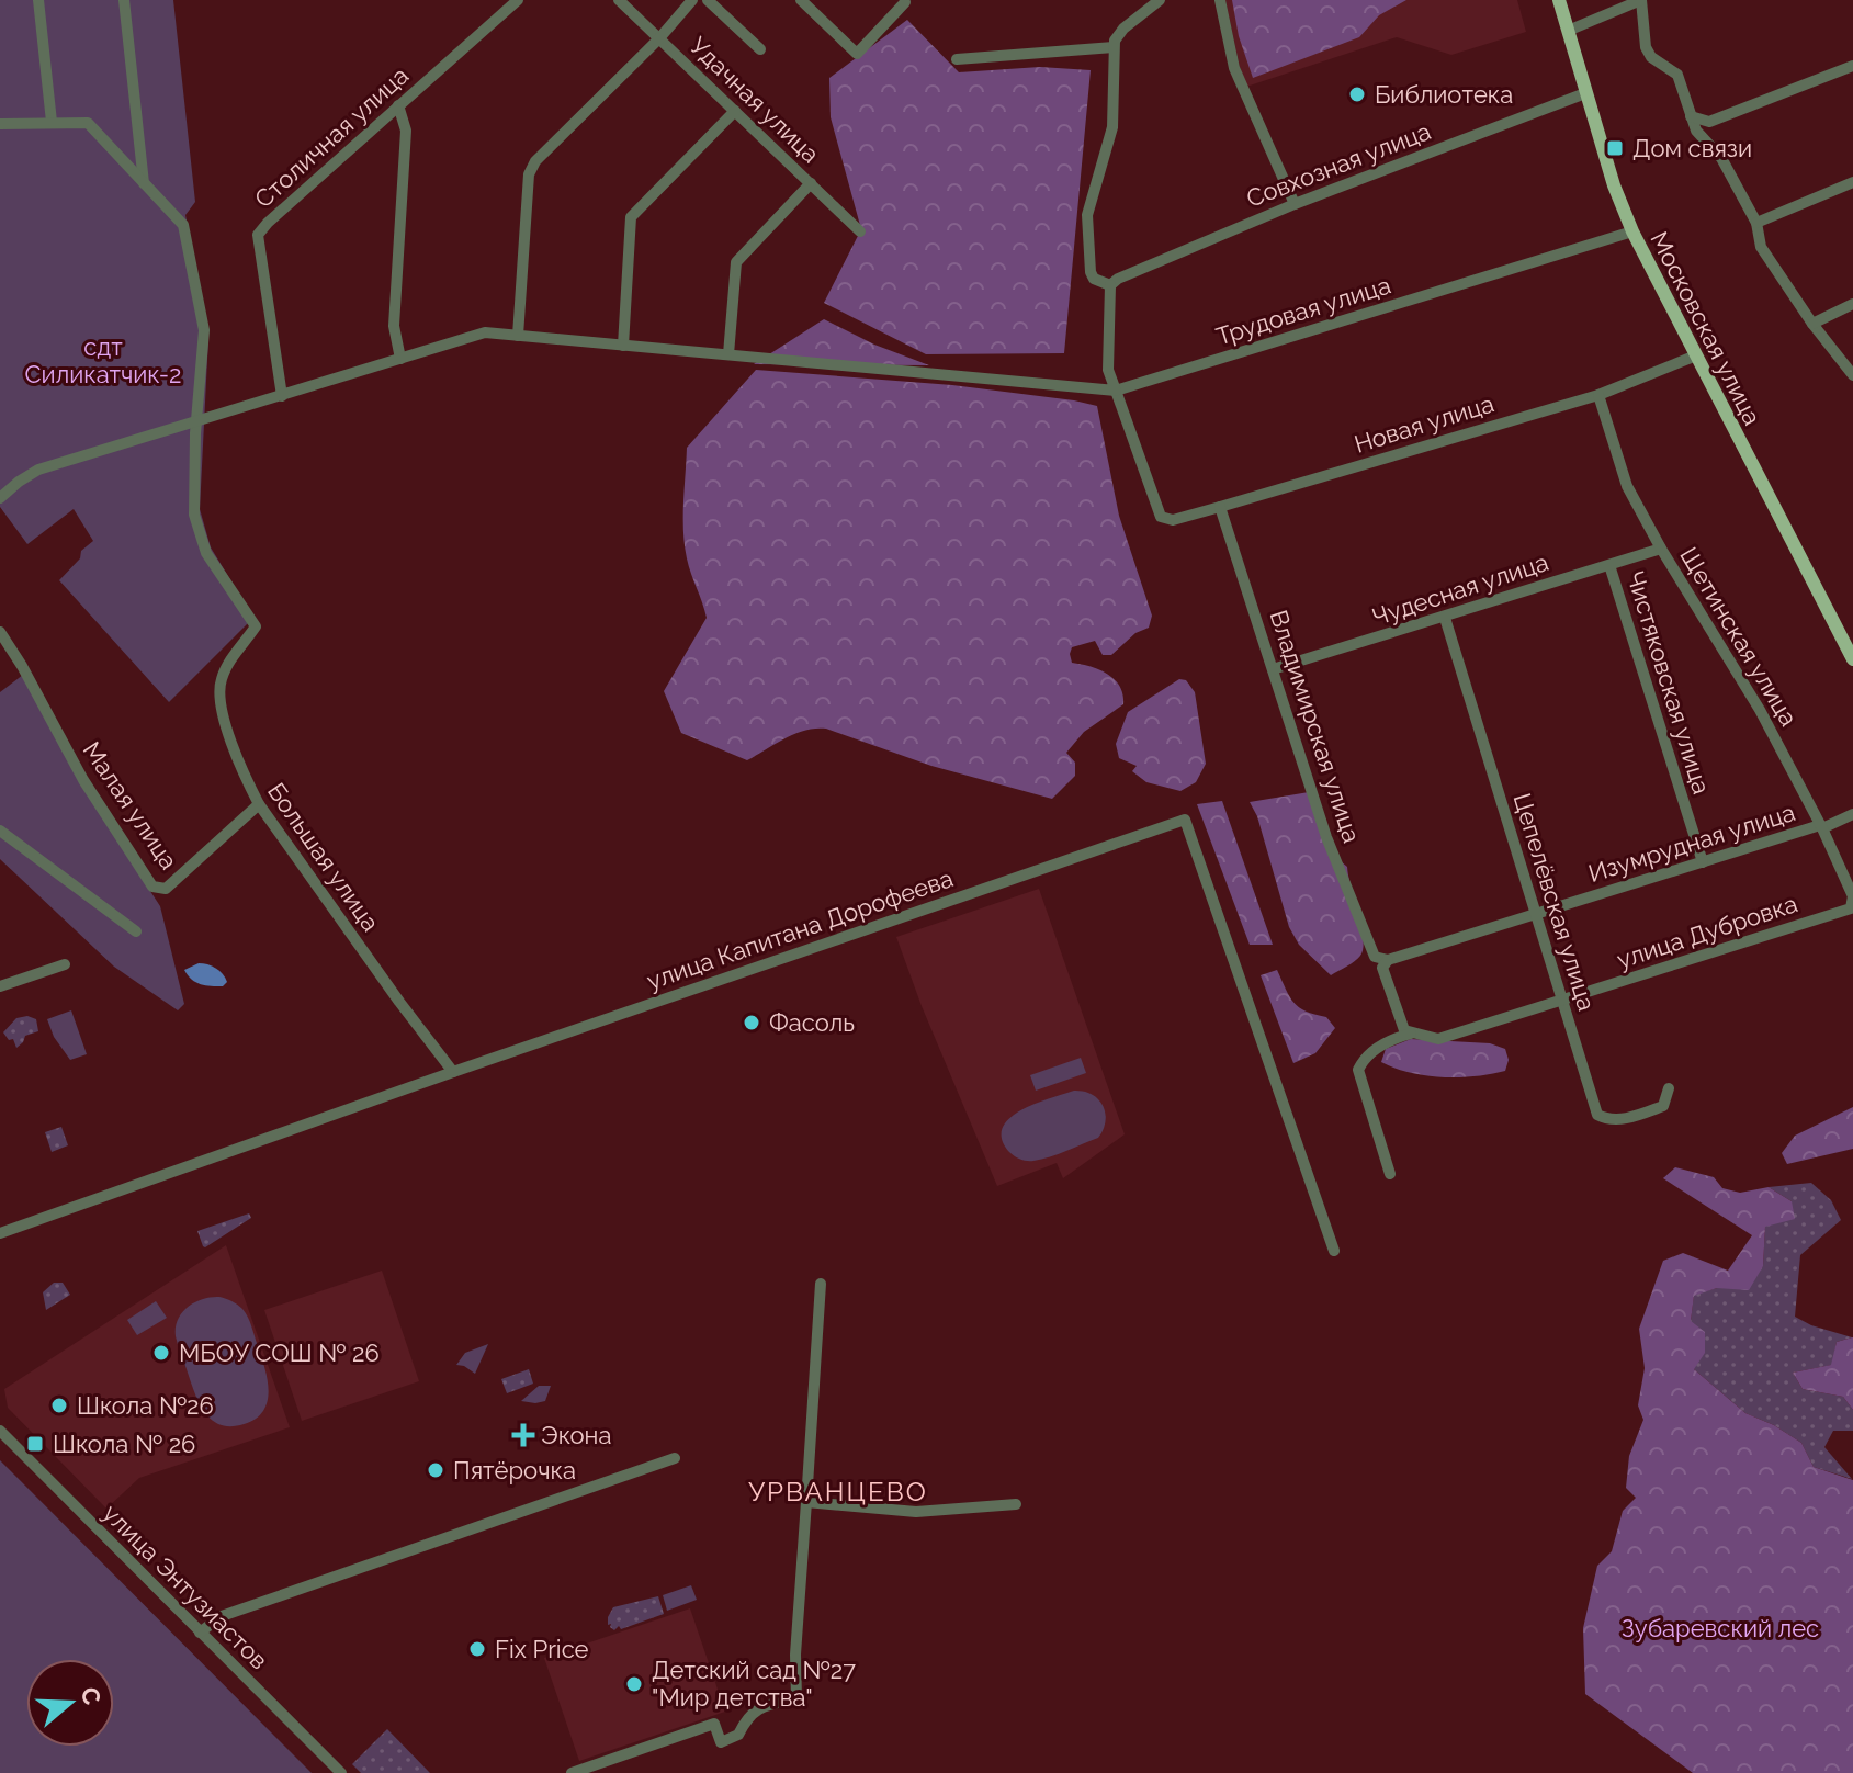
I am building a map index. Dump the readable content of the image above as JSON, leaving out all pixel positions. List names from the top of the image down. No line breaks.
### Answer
{"streets":{"main road":["Московская улица"],"street":["Удачная улица","Столичная улица","Совхозная улица","Трудовая улица","Новая улица","Чудесная улица","Щетинская улица","Чистяковская улица","Владимирская улица","Малая улица","Изумрудная улица","Большая улица","Цепелёвская улица","улица Капитана Дорофеева","улица Дубровка","улица Энтузиастов"]},"crossings":[["Совхозная улица","Московская улица"],["Трудовая улица","Московская улица"],["Трудовая улица","Новая улица"],["Московская улица","Новая улица"],["Новая улица","Щетинская улица"],["Новая улица","Владимирская улица"],["Чудесная улица","Щетинская улица"],["Чудесная улица","Чистяковская улица"],["Чудесная улица","Владимирская улица"],["Чудесная улица","Цепелёвская улица"],["Щетинская улица","Изумрудная улица"],["Щетинская улица","улица Дубровка"],["Чистяковская улица","Изумрудная улица"],["Владимирская улица","Изумрудная улица"],["Малая улица","Большая улица"],["Изумрудная улица","Цепелёвская улица"],["Большая улица","улица Капитана Дорофеева"],["Цепелёвская улица","улица Дубровка"]],"districts":["УРВАНЦЕВО"],"parks":["сдт Силикатчик-2","Зубаревский лес"],"places":{"other":["Библиотека","Фасоль","МБОУ СОШ № 26","Школа №26","Пятёрочка","Fix Price","Детский сад №27 \"Мир детства\""],"transit":["Дом связи","Школа № 26"],"health":["Экона"]},"north":"right"}
